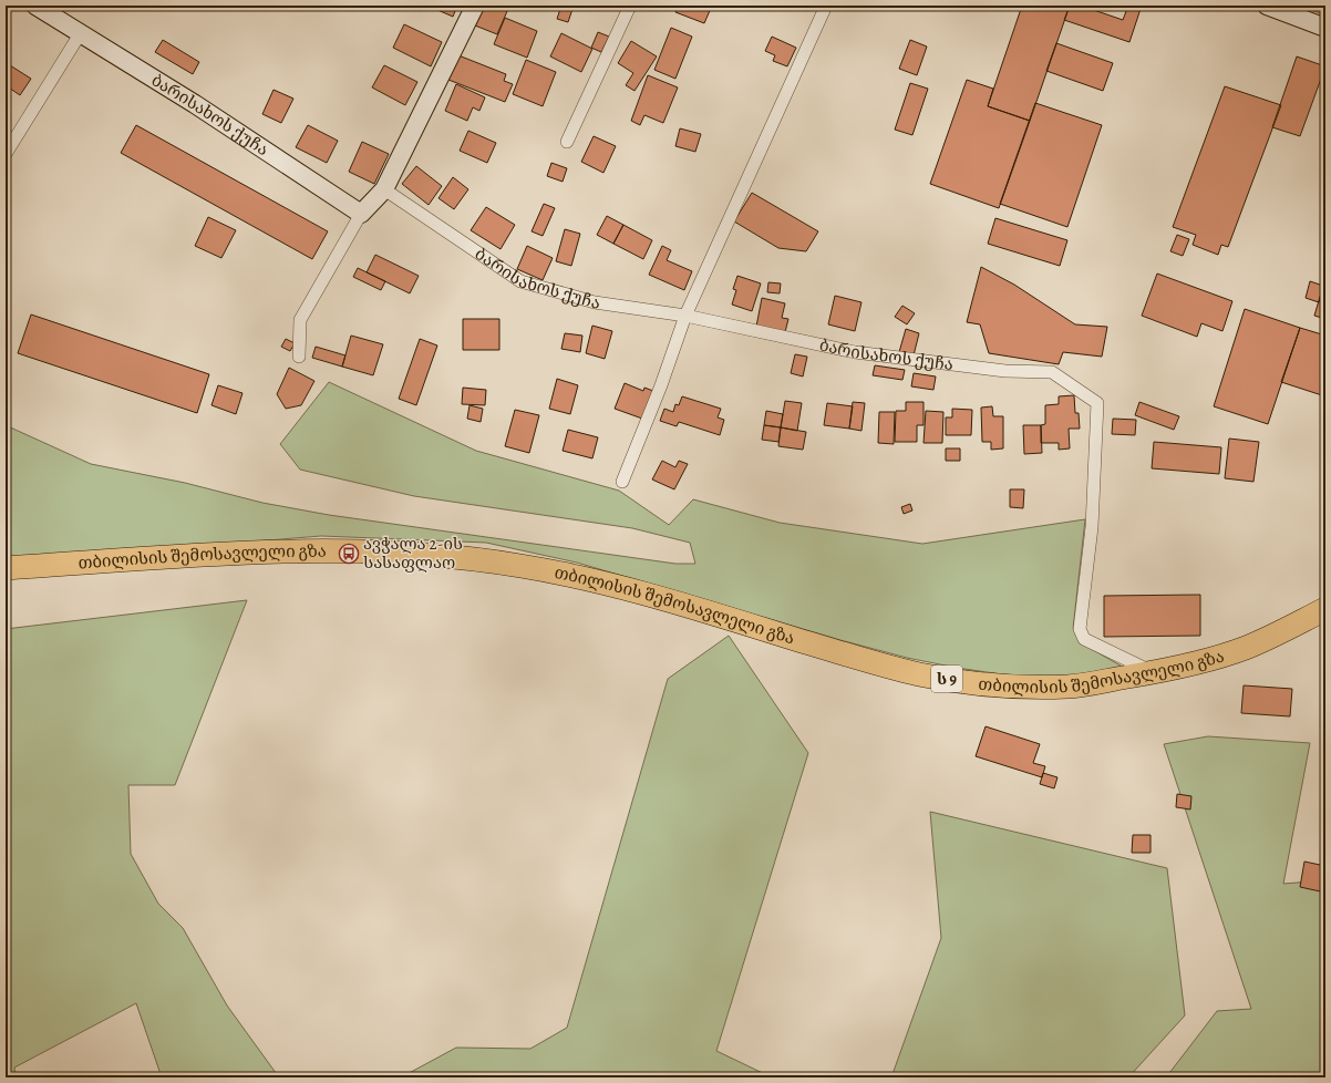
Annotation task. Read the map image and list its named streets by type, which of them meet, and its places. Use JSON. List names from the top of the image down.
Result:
{
  "streets": {
    "highway": ["თბილისის შემოსავლელი გზა", "ს 9"],
    "street": ["ბარისახოს ქუჩა"]
  },
  "crossings": [
    ["ბარისახოს ქუჩა", "თბილისის შემოსავლელი გზა"]
  ],
  "places": {
    "bus stop": ["ავჭალა 2-ის სასაფლაო"]
  }
}
